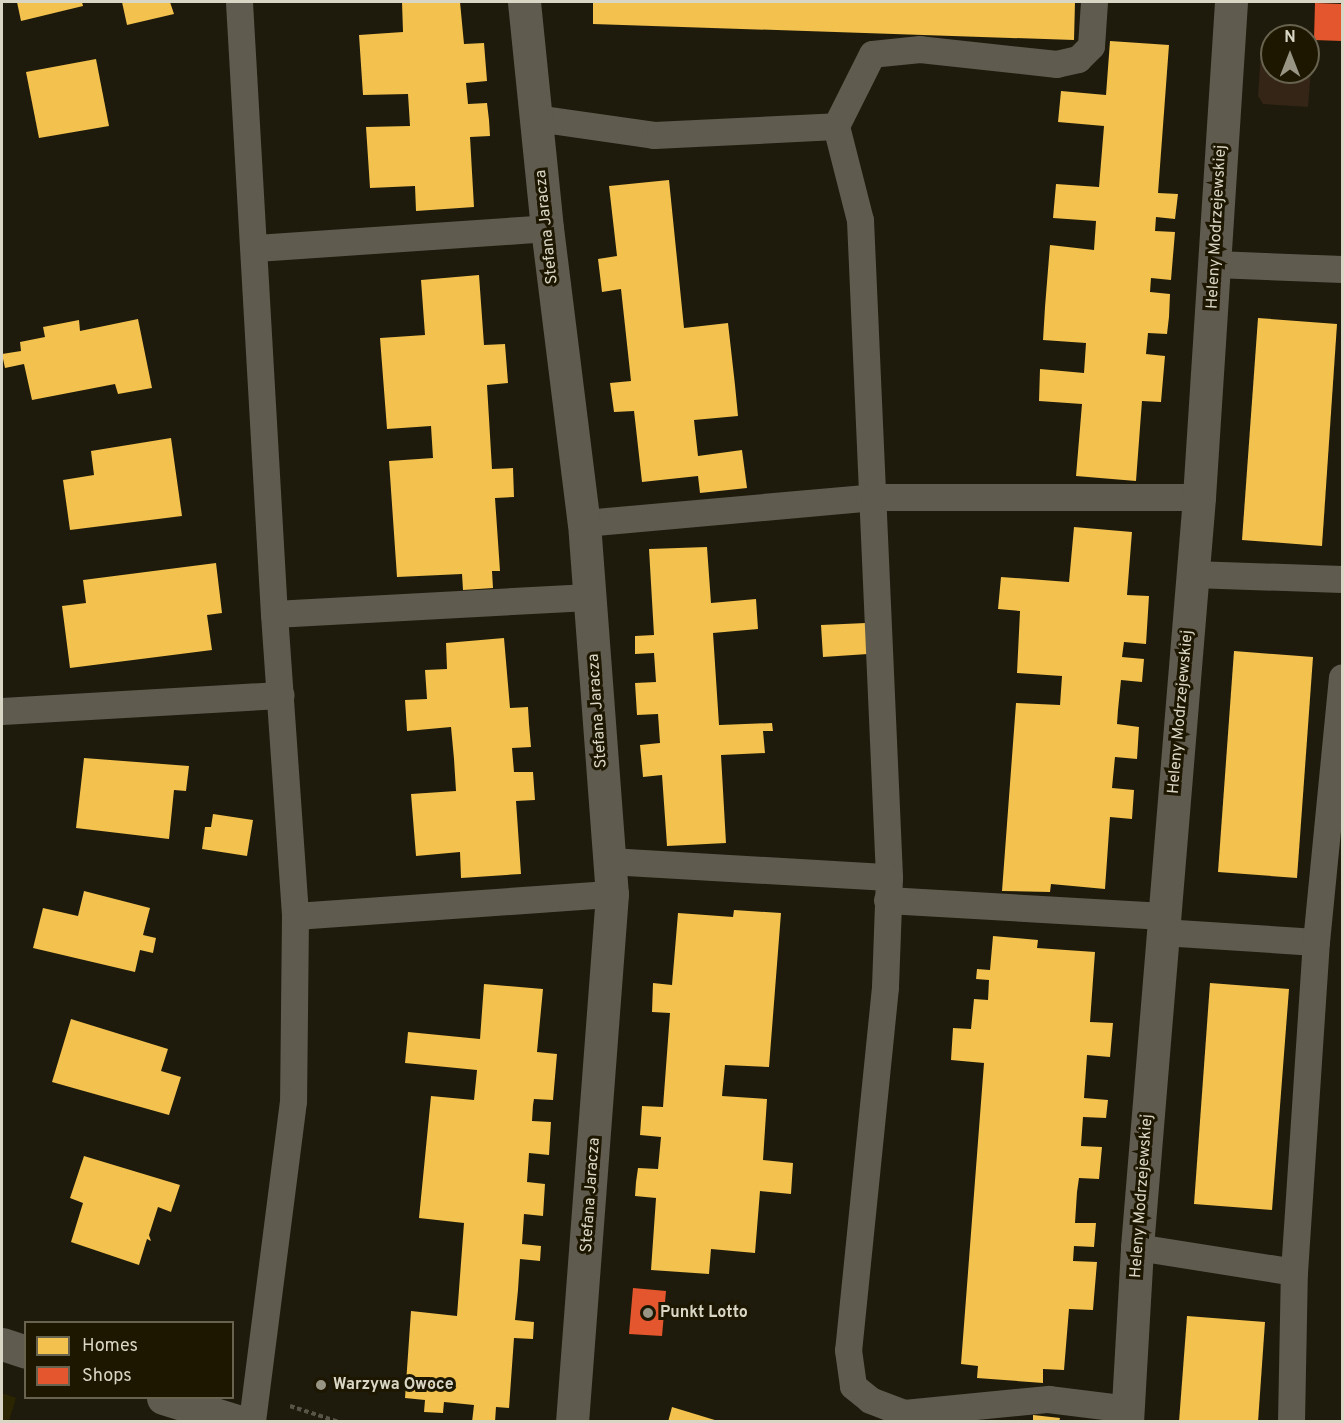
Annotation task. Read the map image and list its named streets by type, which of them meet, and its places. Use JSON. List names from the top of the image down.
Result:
{
  "streets": {
    "street": ["Stefana Jaracza", "Heleny Modrzejewskiej"]
  },
  "places": ["Punkt Lotto", "Warzywa Owoce"],
  "legend": ["Homes", "Shops"],
  "north": "top"
}
